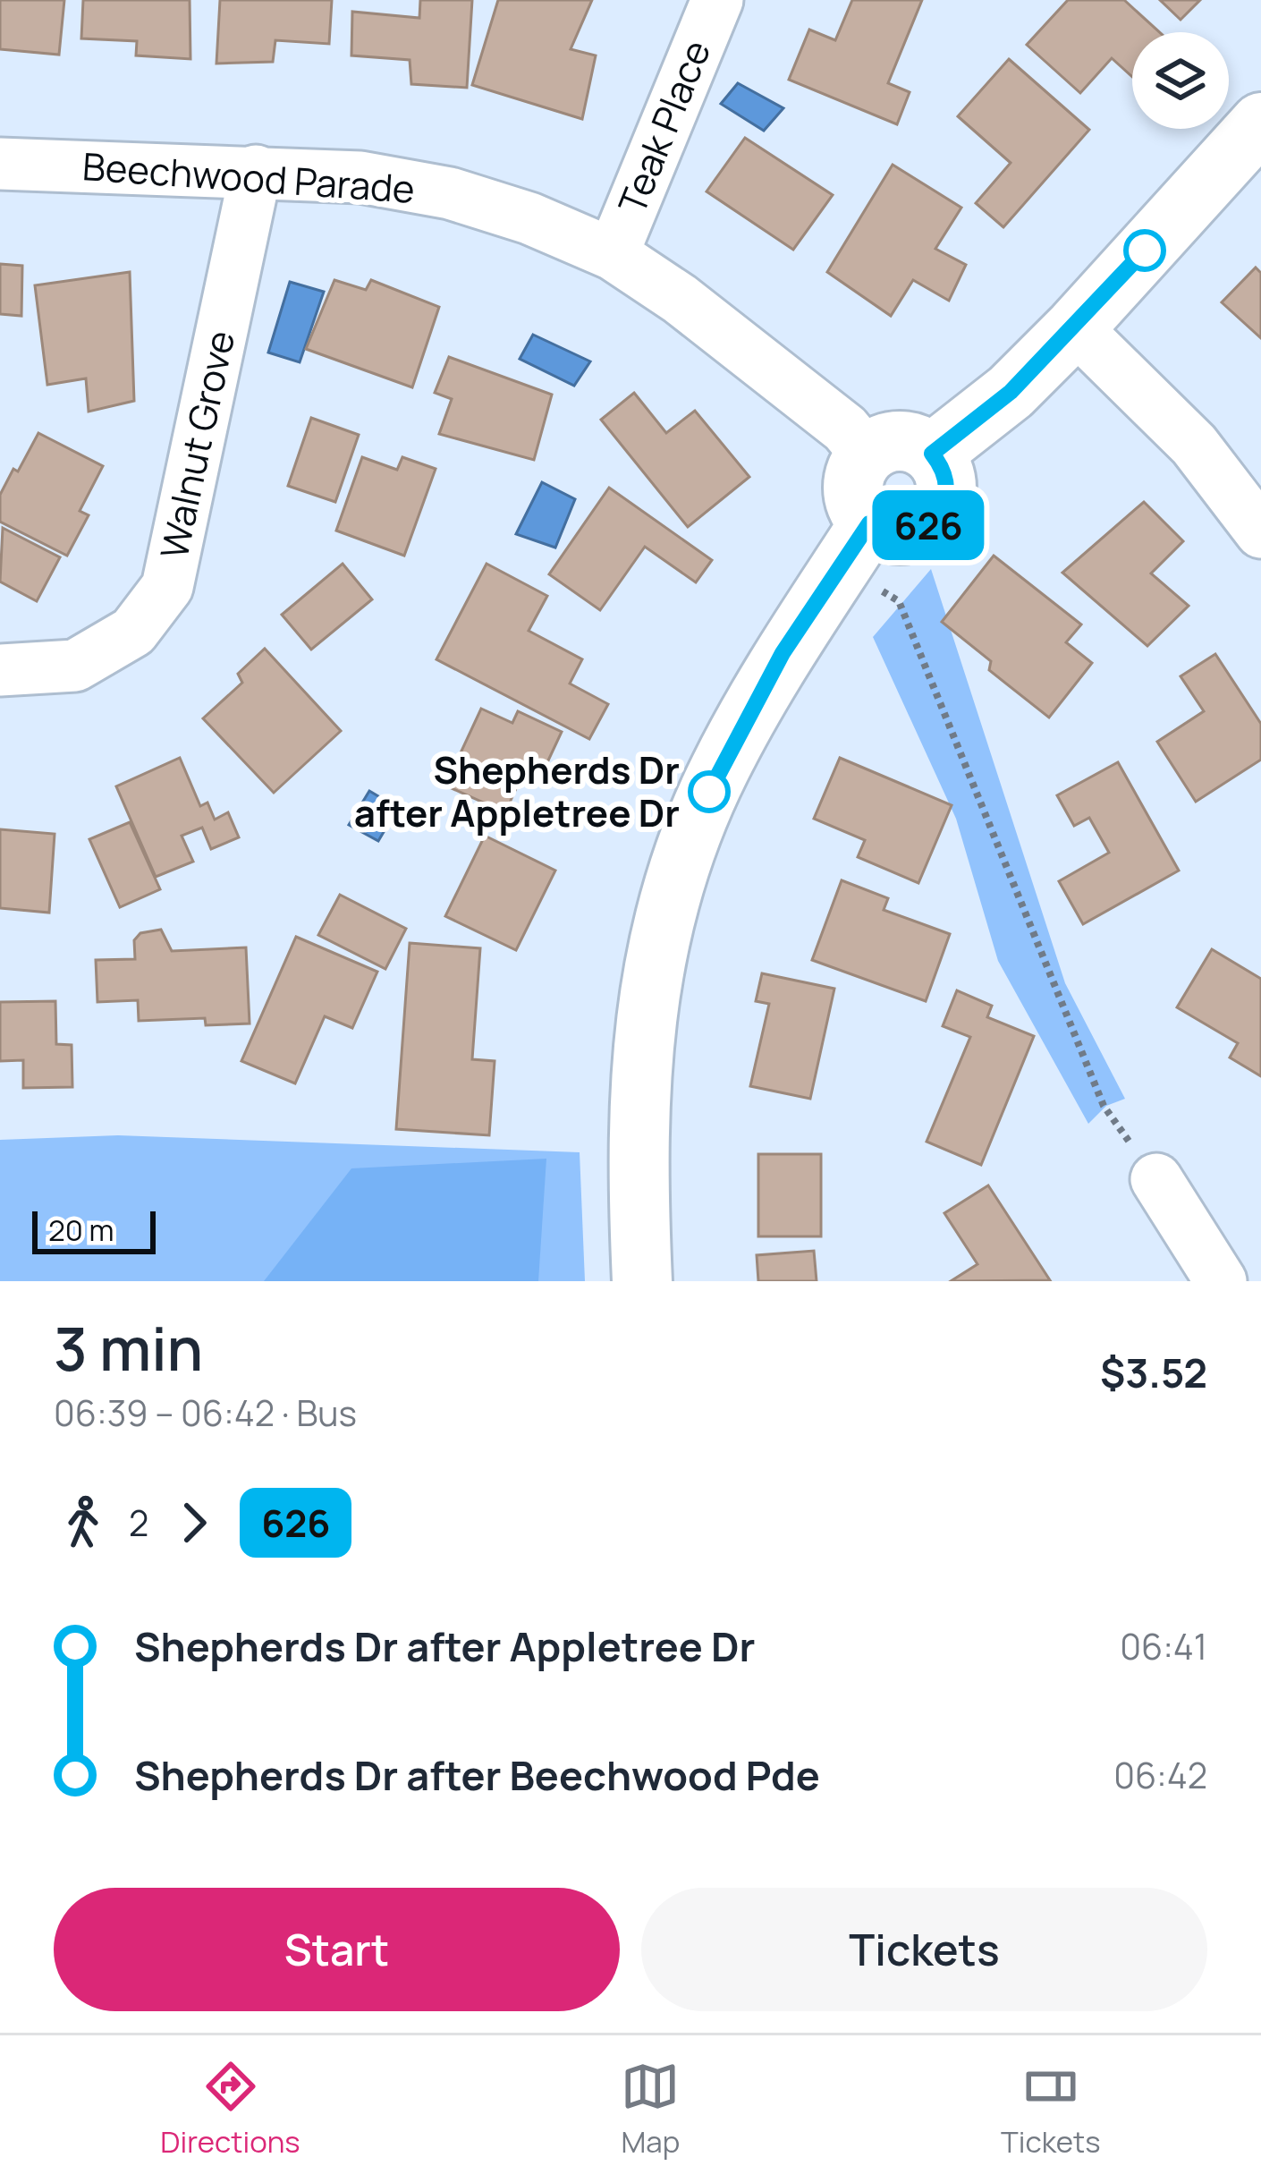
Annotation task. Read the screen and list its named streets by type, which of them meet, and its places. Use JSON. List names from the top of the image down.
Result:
{
  "streets": {
    "street": ["Teak Place", "Beechwood Parade", "Walnut Grove"]
  },
  "crossings": [
    ["Teak Place", "Beechwood Parade"],
    ["Beechwood Parade", "Walnut Grove"]
  ],
  "places": ["Shepherds Dr after Appletree Dr"],
  "lines": ["bus line 626"],
  "scale_bar": "20 m",
  "page": {
    "on_map": "626",
    "scale": "20 m",
    "heading": ["3 min", "06:39 – 06:42 · Bus", "$3.52"],
    "legs": ["2", "626"],
    "list": [
      {
        "name": "Shepherds Dr after Appletree Dr",
        "value": "06:41"
      },
      {
        "name": "Shepherds Dr after Beechwood Pde",
        "value": "06:42"
      }
    ],
    "buttons": ["Start", "Tickets"],
    "tabs": ["Directions", "Map", "Tickets"]
  }
}
